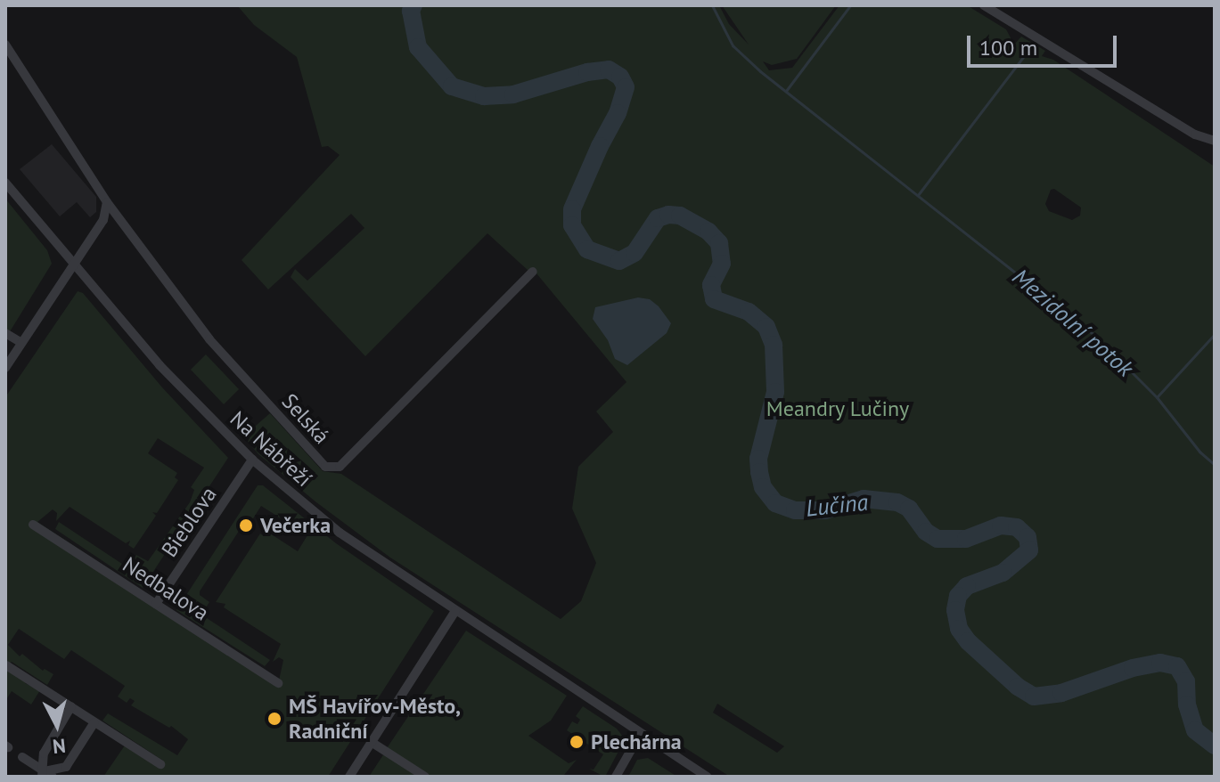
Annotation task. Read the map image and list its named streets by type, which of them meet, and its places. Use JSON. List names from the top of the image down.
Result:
{
  "streets": {
    "street": [
      "Selská",
      "Na Nábřeží",
      "Bieblova",
      "Nedbalova"
    ]
  },
  "crossings": [
    ["Na Nábřeží", "Bieblova"],
    ["Bieblova", "Nedbalova"]
  ],
  "water": ["Mezidolní potok", "Lučina"],
  "parks": ["Meandry Lučiny"],
  "places": ["Večerka", "MŠ Havířov-Město, Radniční", "Plechárna"],
  "scale_bar": "100 m",
  "north": "bottom"
}
